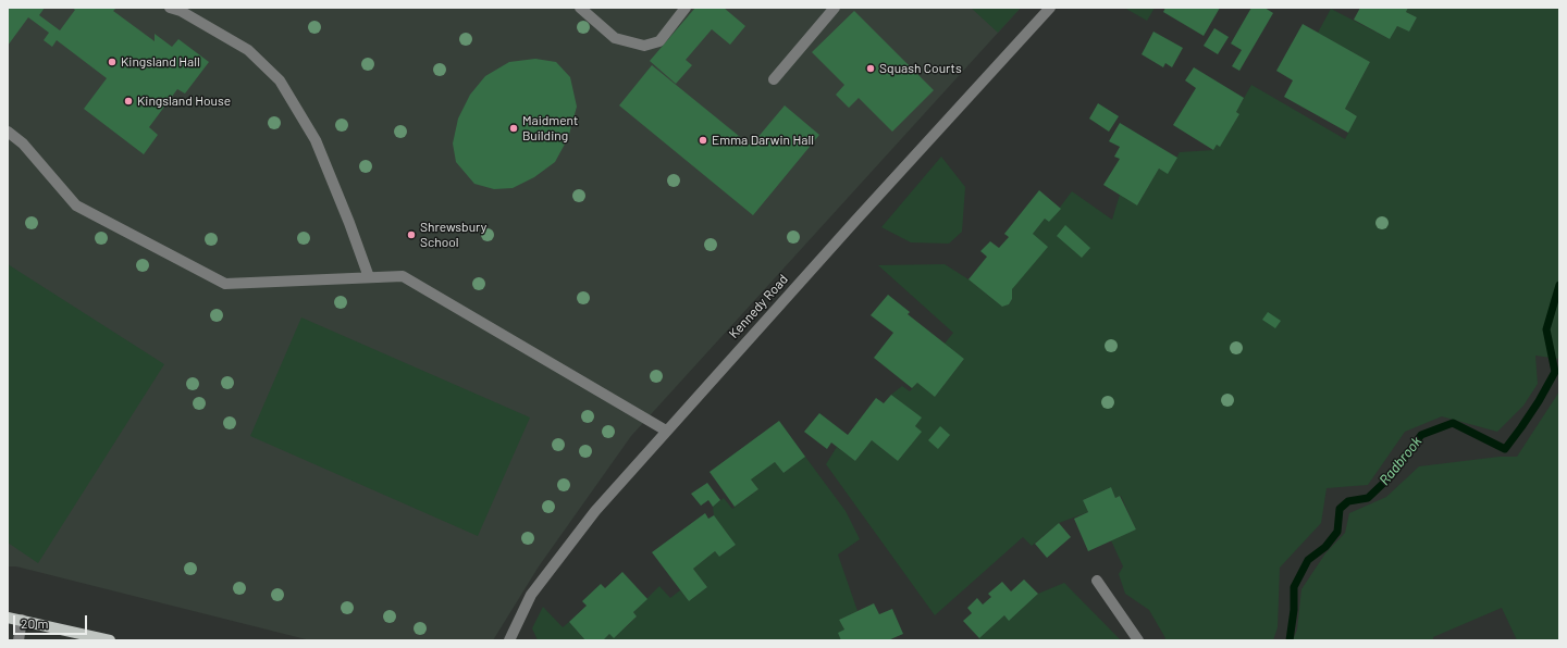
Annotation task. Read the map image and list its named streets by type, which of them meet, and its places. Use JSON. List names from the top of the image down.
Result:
{
  "streets": {
    "street": ["Kennedy Road"]
  },
  "water": ["Radbrook"],
  "places": [
    "Kingsland Hall",
    "Squash Courts",
    "Kingsland House",
    "Maidment Building",
    "Emma Darwin Hall",
    "Shrewsbury School"
  ],
  "scale_bar": "20 m"
}
